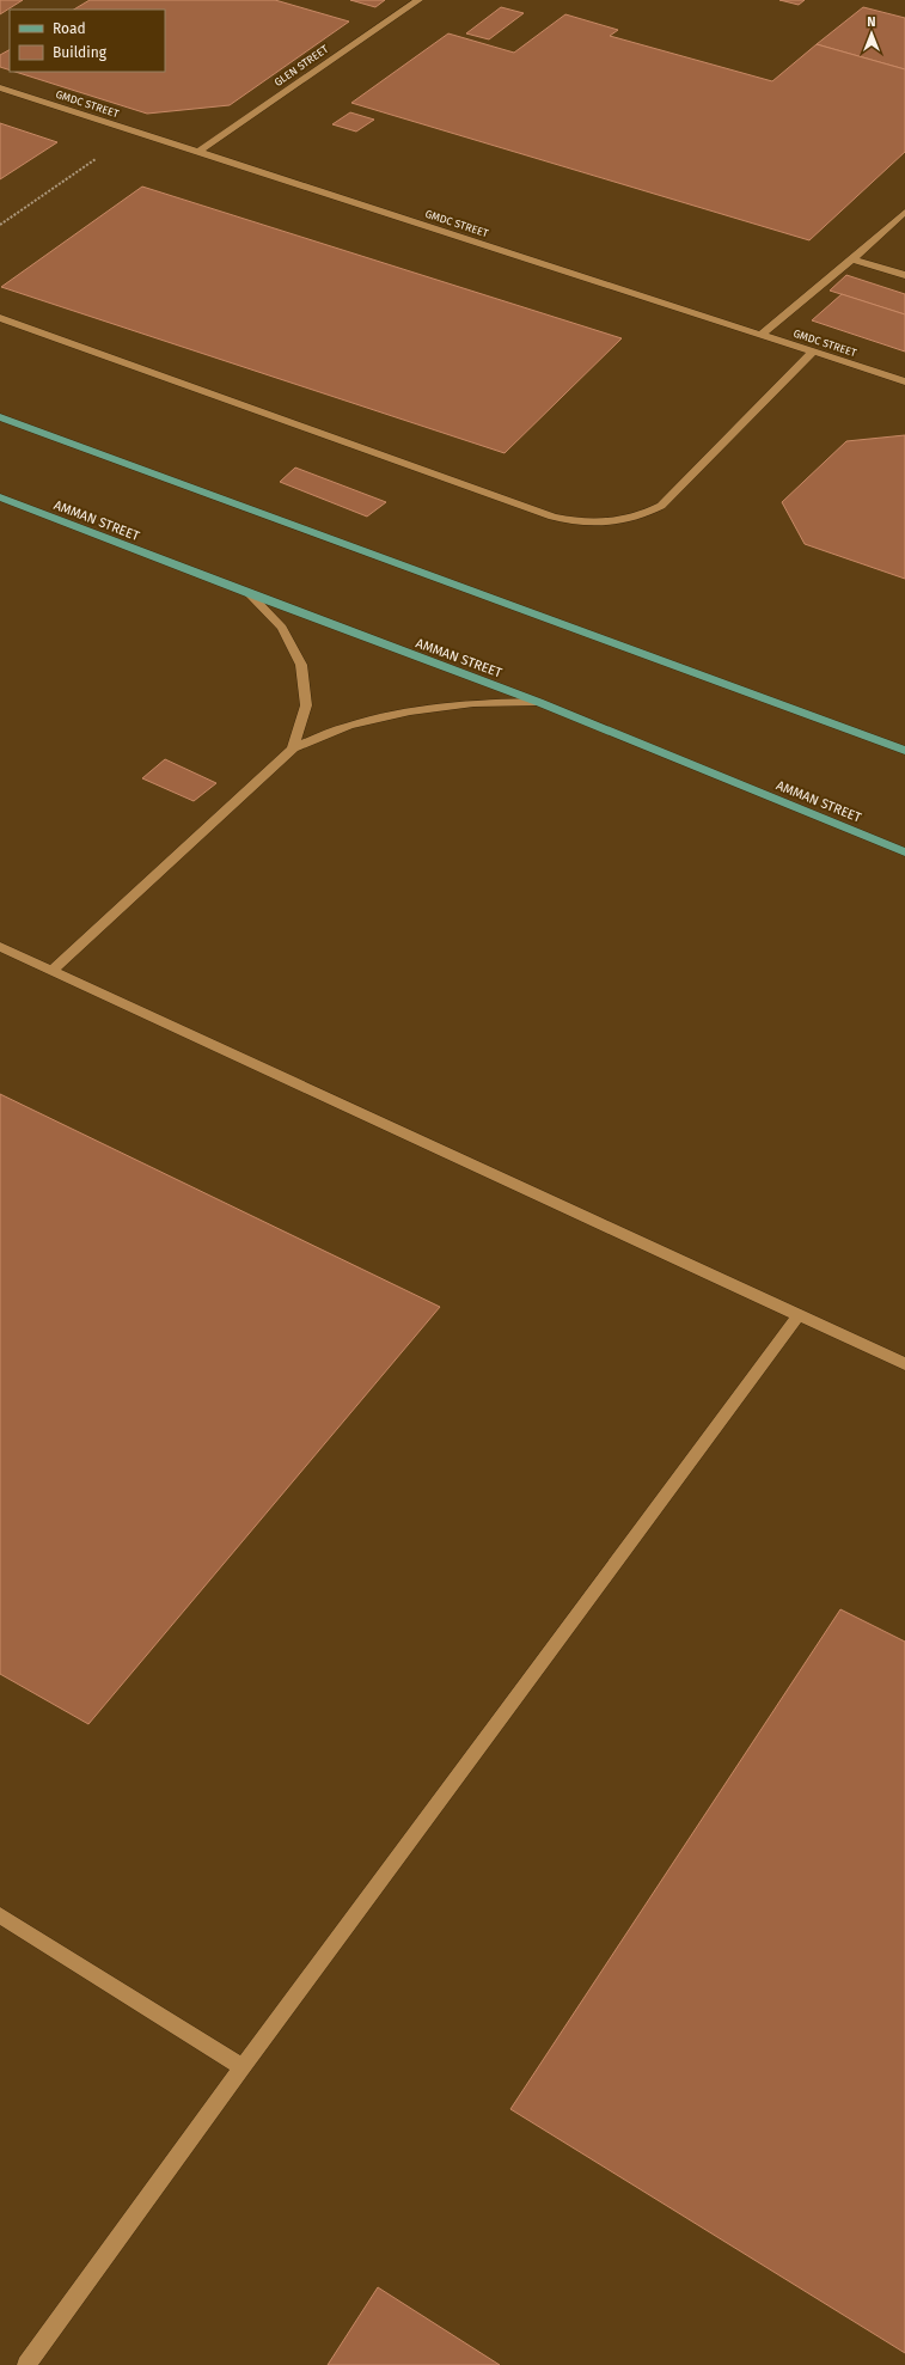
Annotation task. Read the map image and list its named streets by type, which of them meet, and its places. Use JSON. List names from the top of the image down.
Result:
{
  "streets": {
    "main road": ["AMMAN STREET"],
    "street": ["GLEN STREET", "GMDC STREET"]
  },
  "crossings": [
    ["GLEN STREET", "GMDC STREET"]
  ],
  "legend": ["Road", "Building"],
  "north": "top"
}
